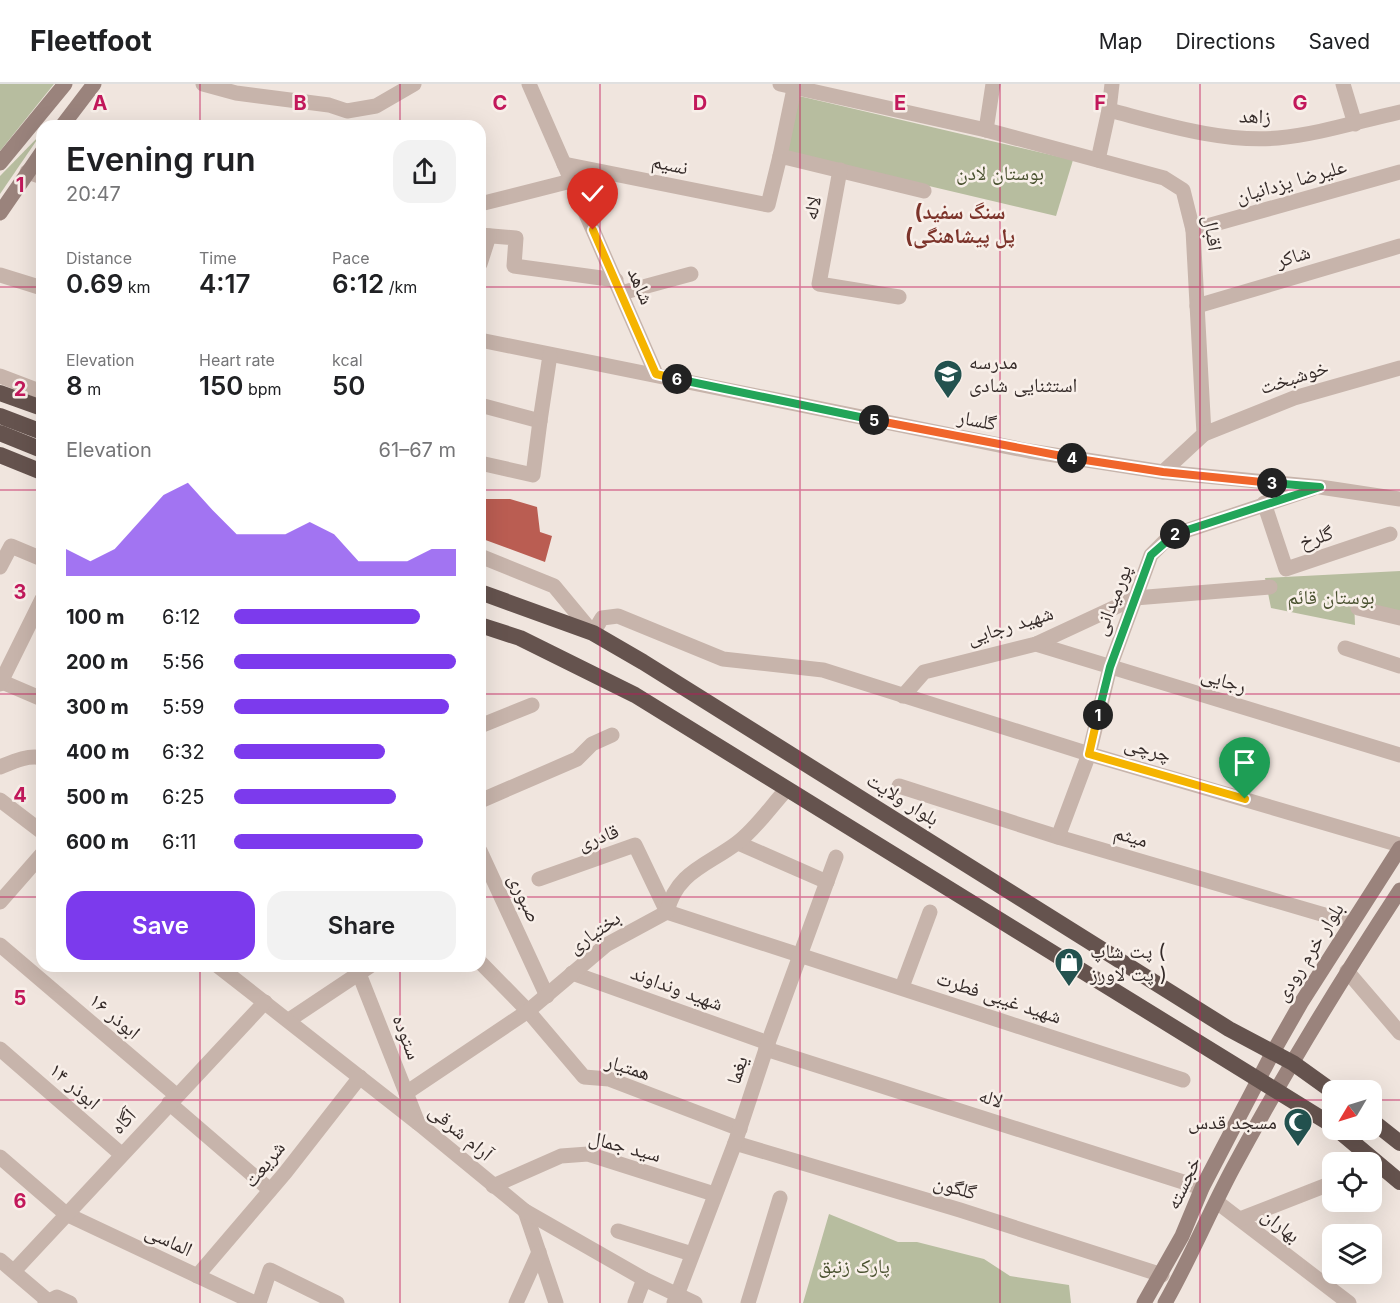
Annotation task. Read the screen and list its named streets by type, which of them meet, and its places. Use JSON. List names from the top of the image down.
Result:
{
  "streets": {
    "highway": ["بلوار ولایت"],
    "main road": ["بلوار خرم رودی", "خجسته"],
    "street": [
      "زاهد",
      "نسیم",
      "علیرضا یزدانیان",
      "لاله",
      "اقبال",
      "شاکر",
      "شاهد",
      "خوشبخت",
      "گلسار",
      "گلرخ",
      "پورمیدانی",
      "شهید رجایی",
      "رجایی",
      "چرچی",
      "میثم",
      "قادری",
      "صبوری",
      "بختیاری",
      "شهید ونداوند",
      "شهید غیبی فطرت",
      "ابوذر ۱۶",
      "ستوده",
      "همتیار",
      "یغما",
      "ابوذر ۱۴",
      "آگاه",
      "آرام شرقی",
      "سید جمال",
      "شریعت",
      "گلگون",
      "بهاران",
      "الماسی"
    ]
  },
  "crossings": [
    ["نسیم", "شاهد"],
    ["علیرضا یزدانیان", "اقبال"],
    ["لاله", "شهید ونداوند"],
    ["لاله", "یغما"],
    ["لاله", "خجسته"],
    ["اقبال", "شاکر"],
    ["اقبال", "خوشبخت"],
    ["شاهد", "گلسار"],
    ["گلسار", "پورمیدانی"],
    ["گلرخ", "پورمیدانی"],
    ["پورمیدانی", "شهید رجایی"],
    ["پورمیدانی", "رجایی"],
    ["پورمیدانی", "چرچی"],
    ["پورمیدانی", "میثم"],
    ["شهید رجایی", "رجایی"],
    ["شهید رجایی", "چرچی"],
    ["چرچی", "بلوار ولایت"],
    ["چرچی", "بلوار خرم رودی"],
    ["بلوار ولایت", "بلوار خرم رودی"],
    ["میثم", "بلوار خرم رودی"],
    ["قادری", "بختیاری"],
    ["قادری", "شهید غیبی فطرت"],
    ["صبوری", "بختیاری"],
    ["بختیاری", "شهید ونداوند"],
    ["بختیاری", "شهید غیبی فطرت"],
    ["بختیاری", "ستوده"],
    ["بختیاری", "همتیار"],
    ["بلوار خرم رودی", "خجسته"],
    ["شهید ونداوند", "یغما"],
    ["شهید غیبی فطرت", "یغما"],
    ["ابوذر ۱۶", "آگاه"],
    ["ابوذر ۱۶", "شریعت"],
    ["ستوده", "آرام شرقی"],
    ["همتیار", "یغما"],
    ["همتیار", "گلگون"],
    ["یغما", "آرام شرقی"],
    ["یغما", "سید جمال"],
    ["یغما", "گلگون"],
    ["ابوذر ۱۴", "آگاه"],
    ["آگاه", "آرام شرقی"],
    ["آگاه", "الماسی"],
    ["آرام شرقی", "سید جمال"],
    ["آرام شرقی", "شریعت"],
    ["شریعت", "الماسی"],
    ["خجسته", "گلگون"],
    ["خجسته", "بهاران"]
  ],
  "districts": ["(سنگ سفید (پل پیشاهنگی"],
  "parks": ["بوستان لادن", "بوستان قائم", "پارک زنبق"],
  "places": {
    "school or university": ["مدرسه استثنایی شادی"],
    "shop": ["پت شاپ ( پت لاورز )"],
    "mosque": ["مسجد قدس"]
  },
  "north": "bottom left",
  "page": {
    "header": "Fleetfoot",
    "nav": ["Map", "Directions", "Saved"],
    "heading": ["Evening run", "20:47"],
    "stats": [
      ["Distance", "0.69 km"],
      ["Time", "4:17"],
      ["Pace", "6:12 /km"],
      ["Elevation", "8 m"],
      ["Heart rate", "150 bpm"],
      ["kcal", "50"]
    ],
    "pins": [
      "6",
      "5",
      "4",
      "3",
      "2",
      "1"
    ],
    "chart": ["Elevation", "61–67 m"],
    "list": [
      {
        "name": "100 m",
        "note": "6:12"
      },
      {
        "name": "200 m",
        "note": "5:56"
      },
      {
        "name": "300 m",
        "note": "5:59"
      },
      {
        "name": "400 m",
        "note": "6:32"
      },
      {
        "name": "500 m",
        "note": "6:25"
      },
      {
        "name": "600 m",
        "note": "6:11"
      }
    ],
    "buttons": ["Save", "Share"]
  },
  "grid": {
    "columns": [
      "A",
      "B",
      "C",
      "D",
      "E",
      "F",
      "G"
    ],
    "rows": [
      "1",
      "2",
      "3",
      "4",
      "5",
      "6"
    ]
  }
}
